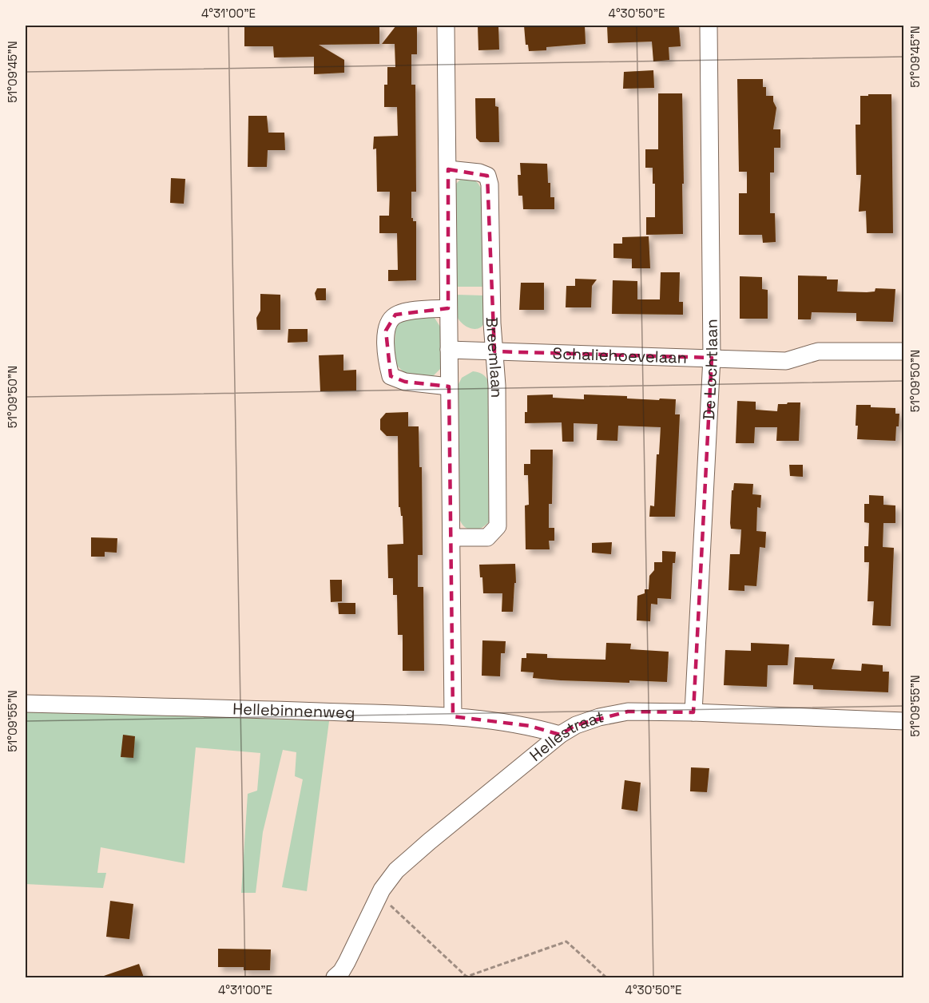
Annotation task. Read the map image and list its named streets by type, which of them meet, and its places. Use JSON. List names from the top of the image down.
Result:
{
  "streets": {
    "street": [
      "Schaliehoevelaan",
      "Breemlaan",
      "De Lochtlaan",
      "Hellebinnenweg",
      "Hellestraat"
    ]
  },
  "crossings": [
    ["Schaliehoevelaan", "Breemlaan"],
    ["Schaliehoevelaan", "De Lochtlaan"],
    ["De Lochtlaan", "Hellestraat"],
    ["Hellebinnenweg", "Hellestraat"]
  ],
  "coordinates": [
    "4°31'00\"E",
    "4°30'50\"E",
    "51°09'45\"N",
    "51°09'50\"N",
    "51°09'55\"N"
  ]
}
